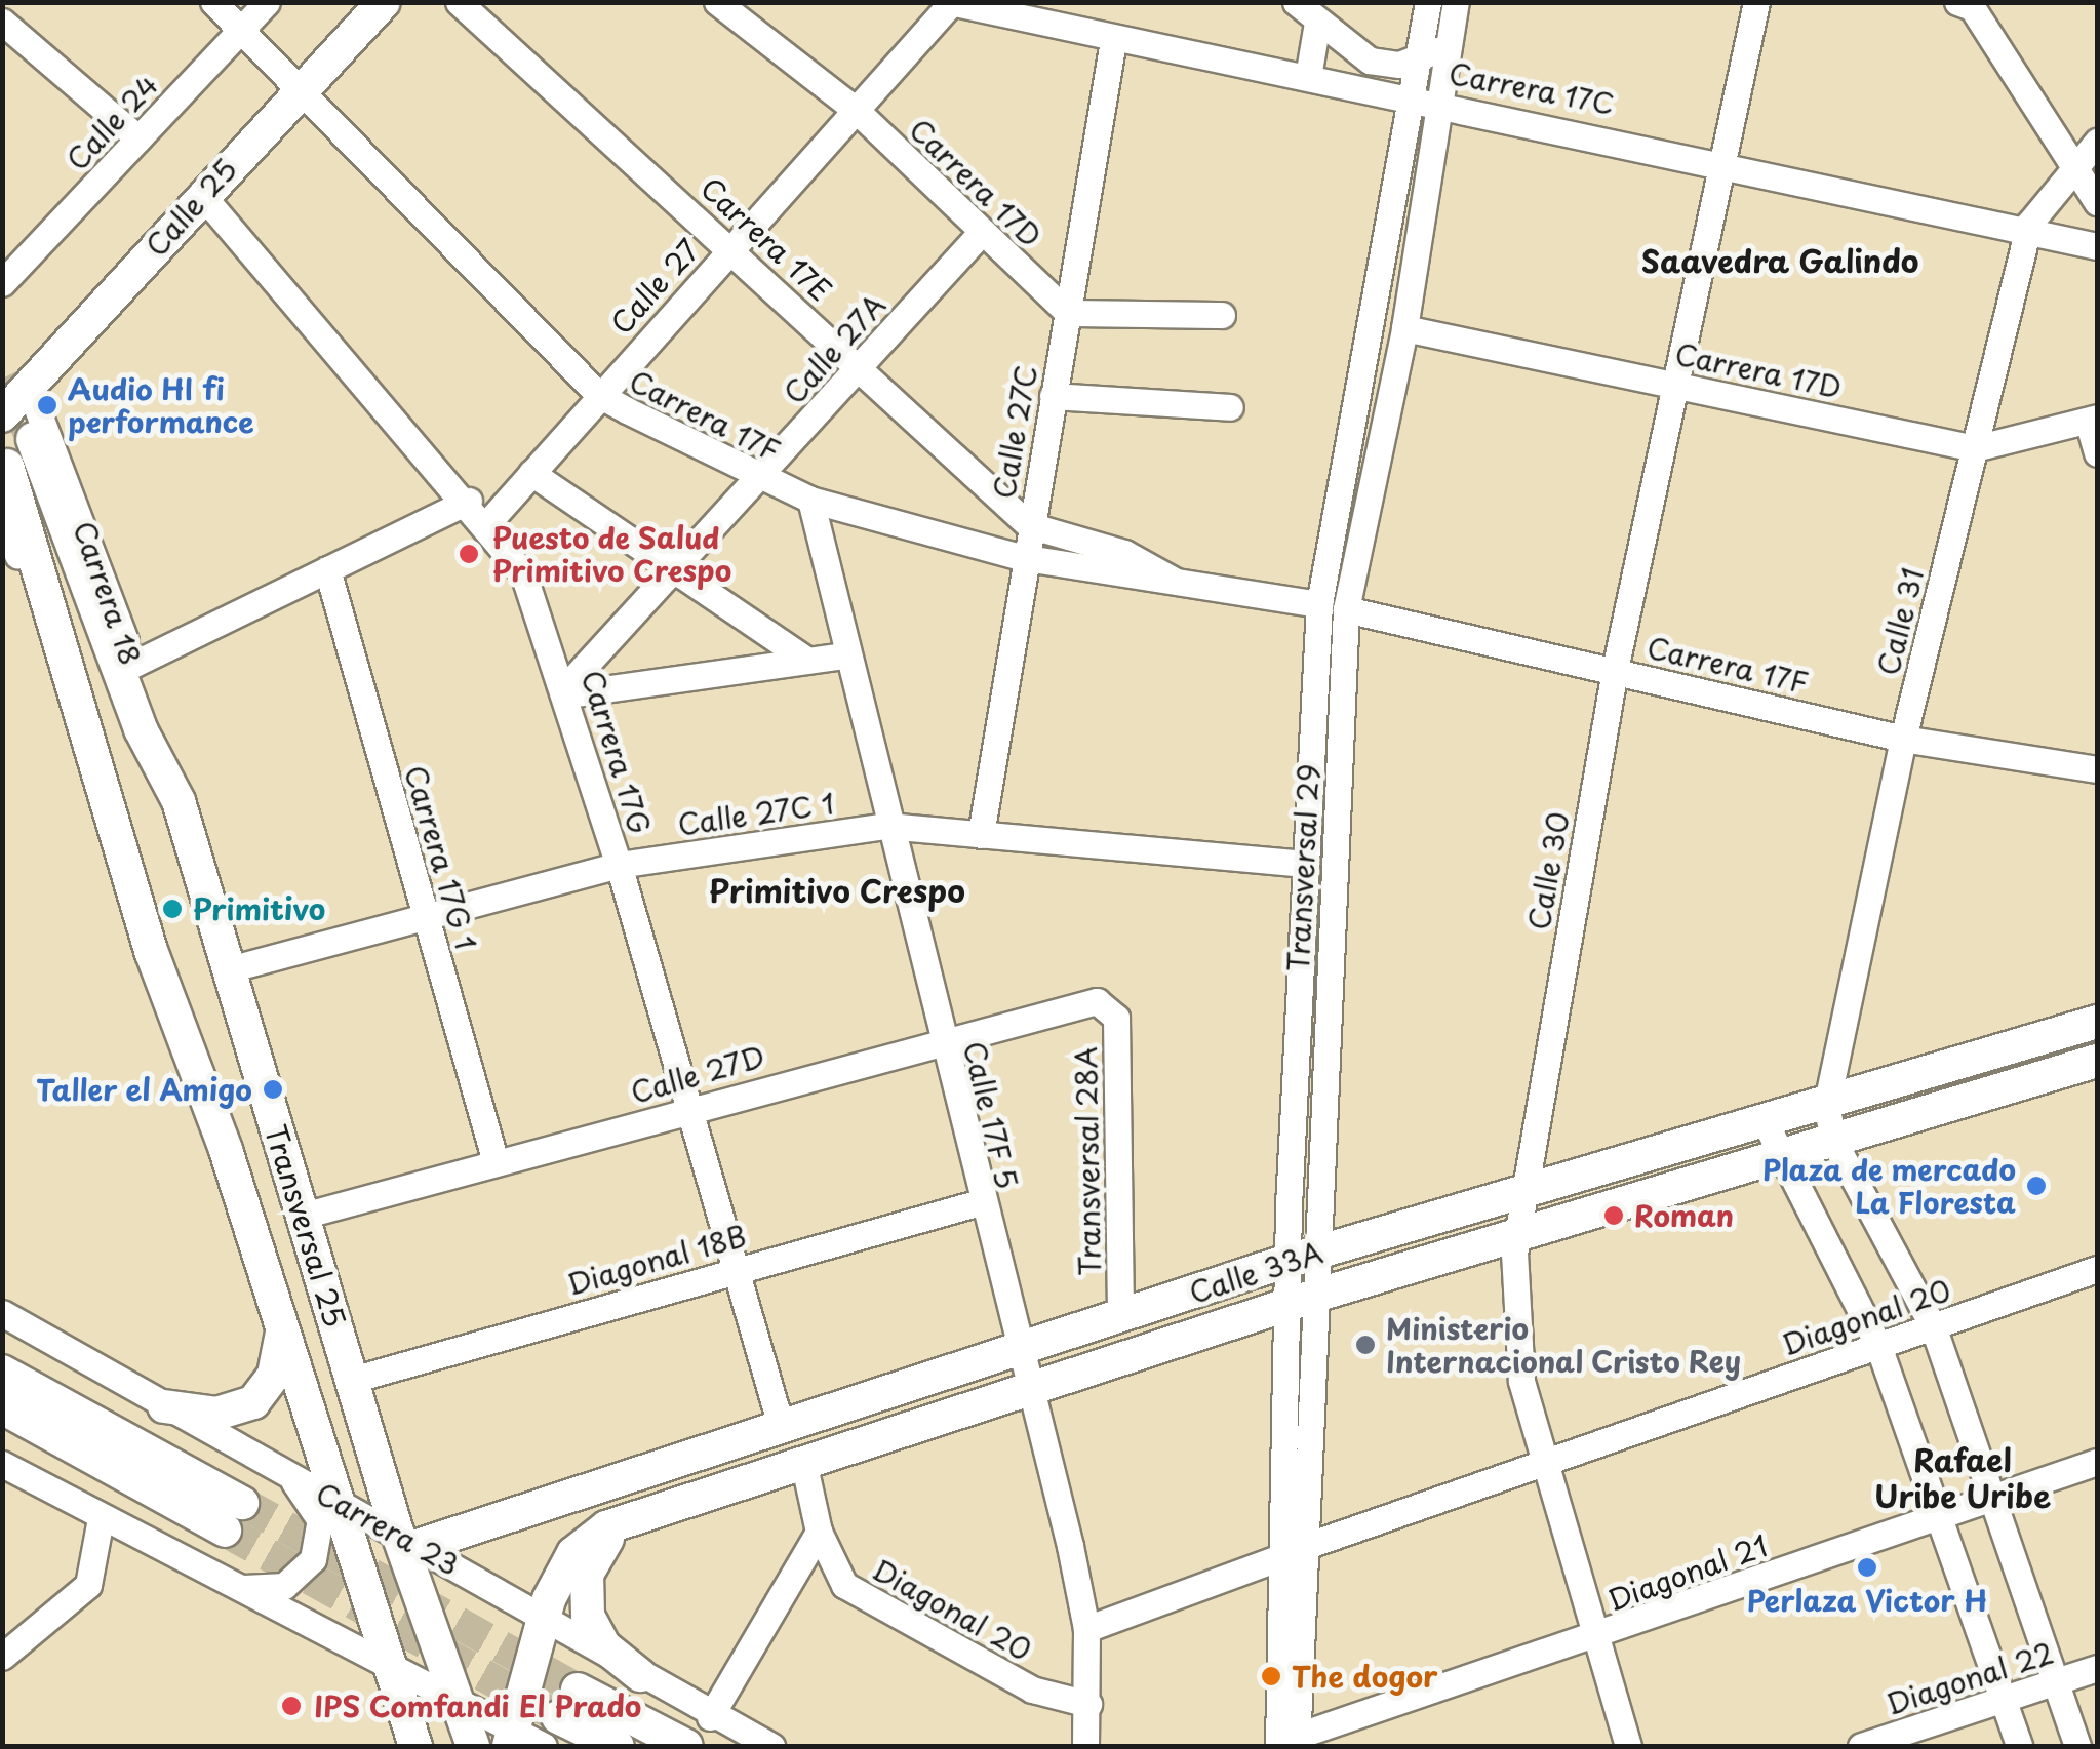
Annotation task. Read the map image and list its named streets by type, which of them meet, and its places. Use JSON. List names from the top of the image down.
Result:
{
  "streets": {
    "main road": [
      "Calle 25",
      "Carrera 18",
      "Transversal 25",
      "Calle 33A"
    ],
    "street": [
      "Carrera 17C",
      "Calle 24",
      "Carrera 17D",
      "Carrera 17E",
      "Calle 27",
      "Calle 27A",
      "Carrera 17F",
      "Calle 27C",
      "Calle 31",
      "Carrera 17G",
      "Calle 27C 1",
      "Carrera 17G 1",
      "Transversal 29",
      "Calle 30",
      "Calle 27D",
      "Calle 17F 5",
      "Transversal 28A",
      "Diagonal 18B",
      "Diagonal 20",
      "Carrera 23",
      "Diagonal 21",
      "Diagonal 22"
    ]
  },
  "crossings": [
    ["Carrera 17C", "Calle 27"],
    ["Carrera 17C", "Calle 27C"],
    ["Carrera 17C", "Calle 31"],
    ["Carrera 17C", "Transversal 29"],
    ["Carrera 17C", "Calle 30"],
    ["Calle 24", "Carrera 17F"],
    ["Carrera 17D", "Calle 27"],
    ["Carrera 17D", "Calle 27A"],
    ["Carrera 17D", "Calle 27C"],
    ["Carrera 17D", "Calle 31"],
    ["Carrera 17D", "Transversal 29"],
    ["Carrera 17D", "Calle 30"],
    ["Calle 25", "Carrera 17F"],
    ["Calle 25", "Carrera 18"],
    ["Calle 25", "Carrera 17G"],
    ["Carrera 17E", "Calle 27"],
    ["Carrera 17E", "Calle 27A"],
    ["Carrera 17E", "Calle 27C"],
    ["Calle 27", "Carrera 17F"],
    ["Calle 27", "Carrera 17G"],
    ["Calle 27A", "Carrera 17F"],
    ["Calle 27A", "Carrera 17G"],
    ["Carrera 17F", "Calle 27C"],
    ["Carrera 17F", "Calle 31"],
    ["Carrera 17F", "Transversal 29"],
    ["Carrera 17F", "Calle 30"],
    ["Carrera 17F", "Calle 17F 5"],
    ["Calle 27C", "Calle 27C 1"],
    ["Carrera 18", "Transversal 25"],
    ["Calle 31", "Calle 33A"],
    ["Calle 31", "Diagonal 20"],
    ["Calle 31", "Diagonal 21"],
    ["Calle 31", "Diagonal 22"],
    ["Carrera 17G", "Calle 27C 1"],
    ["Carrera 17G", "Calle 27D"],
    ["Carrera 17G", "Diagonal 18B"],
    ["Carrera 17G", "Calle 33A"],
    ["Calle 27C 1", "Carrera 17G 1"],
    ["Calle 27C 1", "Transversal 29"],
    ["Calle 27C 1", "Calle 17F 5"],
    ["Calle 27C 1", "Transversal 25"],
    ["Carrera 17G 1", "Calle 27D"],
    ["Transversal 29", "Calle 33A"],
    ["Transversal 29", "Diagonal 20"],
    ["Transversal 29", "Diagonal 21"],
    ["Calle 30", "Calle 33A"],
    ["Calle 30", "Diagonal 20"],
    ["Calle 30", "Diagonal 21"],
    ["Calle 27D", "Calle 17F 5"],
    ["Calle 27D", "Transversal 28A"],
    ["Calle 27D", "Transversal 25"],
    ["Calle 17F 5", "Diagonal 18B"],
    ["Calle 17F 5", "Calle 33A"],
    ["Calle 17F 5", "Diagonal 20"],
    ["Transversal 28A", "Calle 33A"],
    ["Transversal 25", "Diagonal 18B"],
    ["Transversal 25", "Calle 33A"],
    ["Transversal 25", "Carrera 23"],
    ["Calle 33A", "Diagonal 20"],
    ["Calle 33A", "Carrera 23"]
  ],
  "districts": ["Saavedra Galindo", "Primitivo Crespo", "Rafael Uribe Uribe"],
  "places": [
    "Audio HI fi performance",
    "Puesto de Salud Primitivo Crespo",
    "Primitivo",
    "Taller el Amigo",
    "Plaza de mercado La Floresta",
    "Roman",
    "Ministerio Internacional Cristo Rey",
    "Perlaza Victor H",
    "The dogor",
    "IPS Comfandi El Prado"
  ]
}
